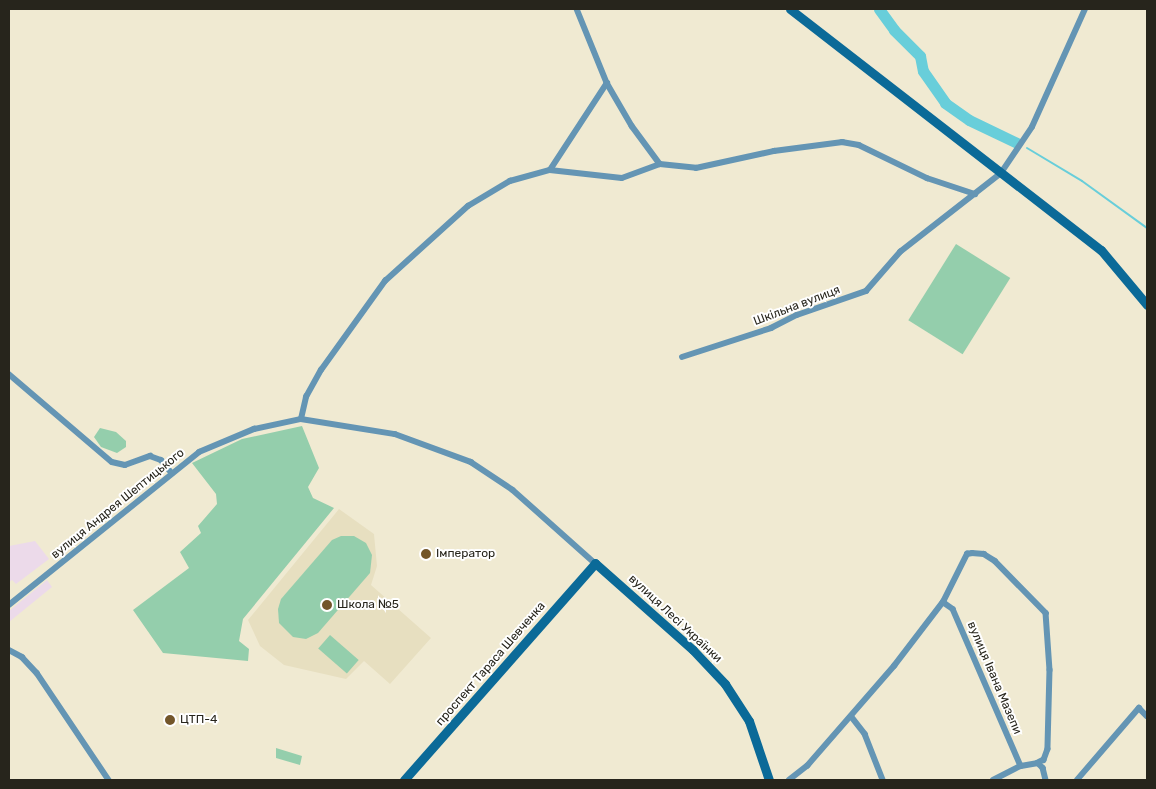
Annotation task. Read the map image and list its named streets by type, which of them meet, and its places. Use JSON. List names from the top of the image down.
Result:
{
  "streets": {
    "street": [
      "Шкільна вулиця",
      "вулиця Андрея Шептицького",
      "вулиця Лесі Українки",
      "проспект Тараса Шевченка",
      "вулиця Івана Мазепи"
    ]
  },
  "crossings": [
    ["вулиця Андрея Шептицького", "вулиця Лесі Українки"],
    ["вулиця Андрея Шептицького", "проспект Тараса Шевченка"],
    ["вулиця Лесі Українки", "проспект Тараса Шевченка"]
  ],
  "places": ["Імператор", "Школа №5", "ЦТП-4"]
}
